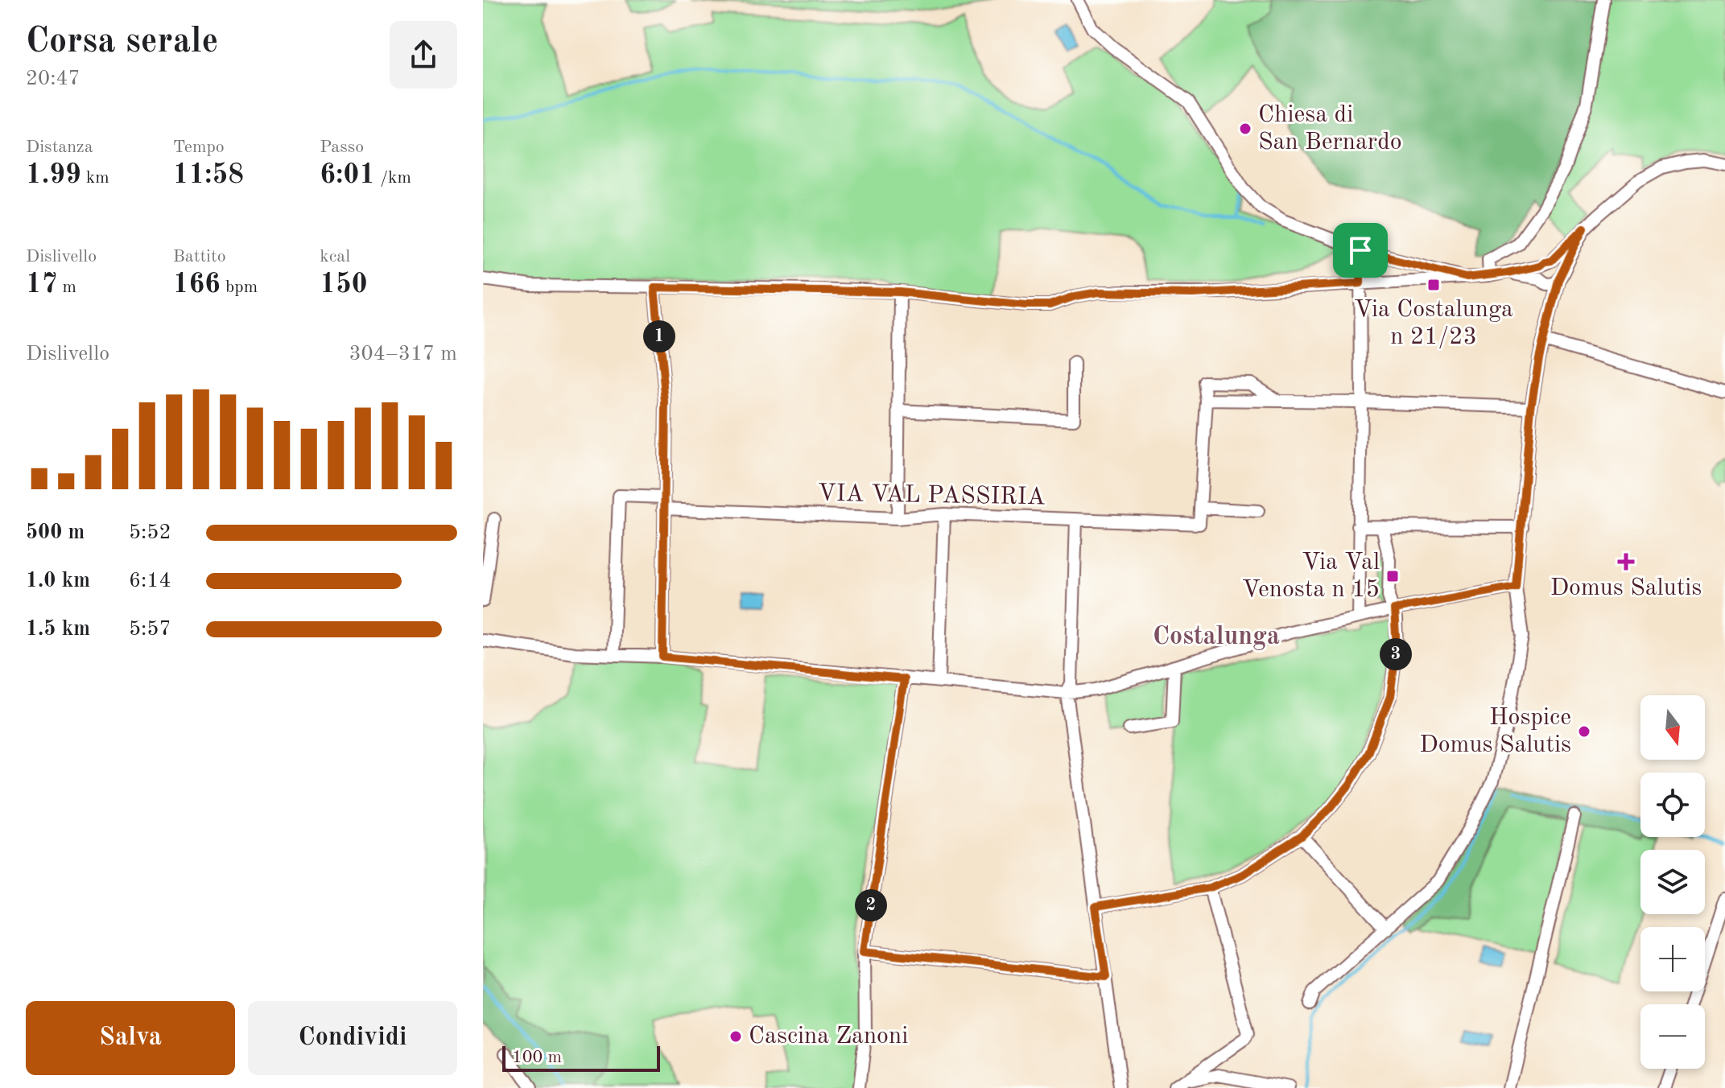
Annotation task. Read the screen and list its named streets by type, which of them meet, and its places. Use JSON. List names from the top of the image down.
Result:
{
  "streets": {
    "street": ["VIA VAL PASSIRIA"]
  },
  "districts": ["Costalunga"],
  "places": {
    "other": ["Chiesa di San Bernardo", "Hospice Domus Salutis", "Cascina Zanoni"],
    "transit": ["Via Costalunga n 21/23", "Via Val Venosta n 15"],
    "health": ["Domus Salutis"]
  },
  "scale_bar": "100 m",
  "north": "bottom",
  "page": {
    "heading": ["Corsa serale", "20:47"],
    "stats": [
      ["Distanza", "1.99 km"],
      ["Tempo", "11:58"],
      ["Passo", "6:01 /km"],
      ["Dislivello", "17 m"],
      ["Battito", "166 bpm"],
      ["kcal", "150"]
    ],
    "pins": ["1", "3", "2"],
    "chart": ["Dislivello", "304–317 m"],
    "list": [
      {
        "name": "500 m",
        "note": "5:52"
      },
      {
        "name": "1.0 km",
        "note": "6:14"
      },
      {
        "name": "1.5 km",
        "note": "5:57"
      }
    ],
    "map_buttons": ["+", "−"],
    "buttons": ["Salva", "Condividi"],
    "scale": "100 m"
  }
}
